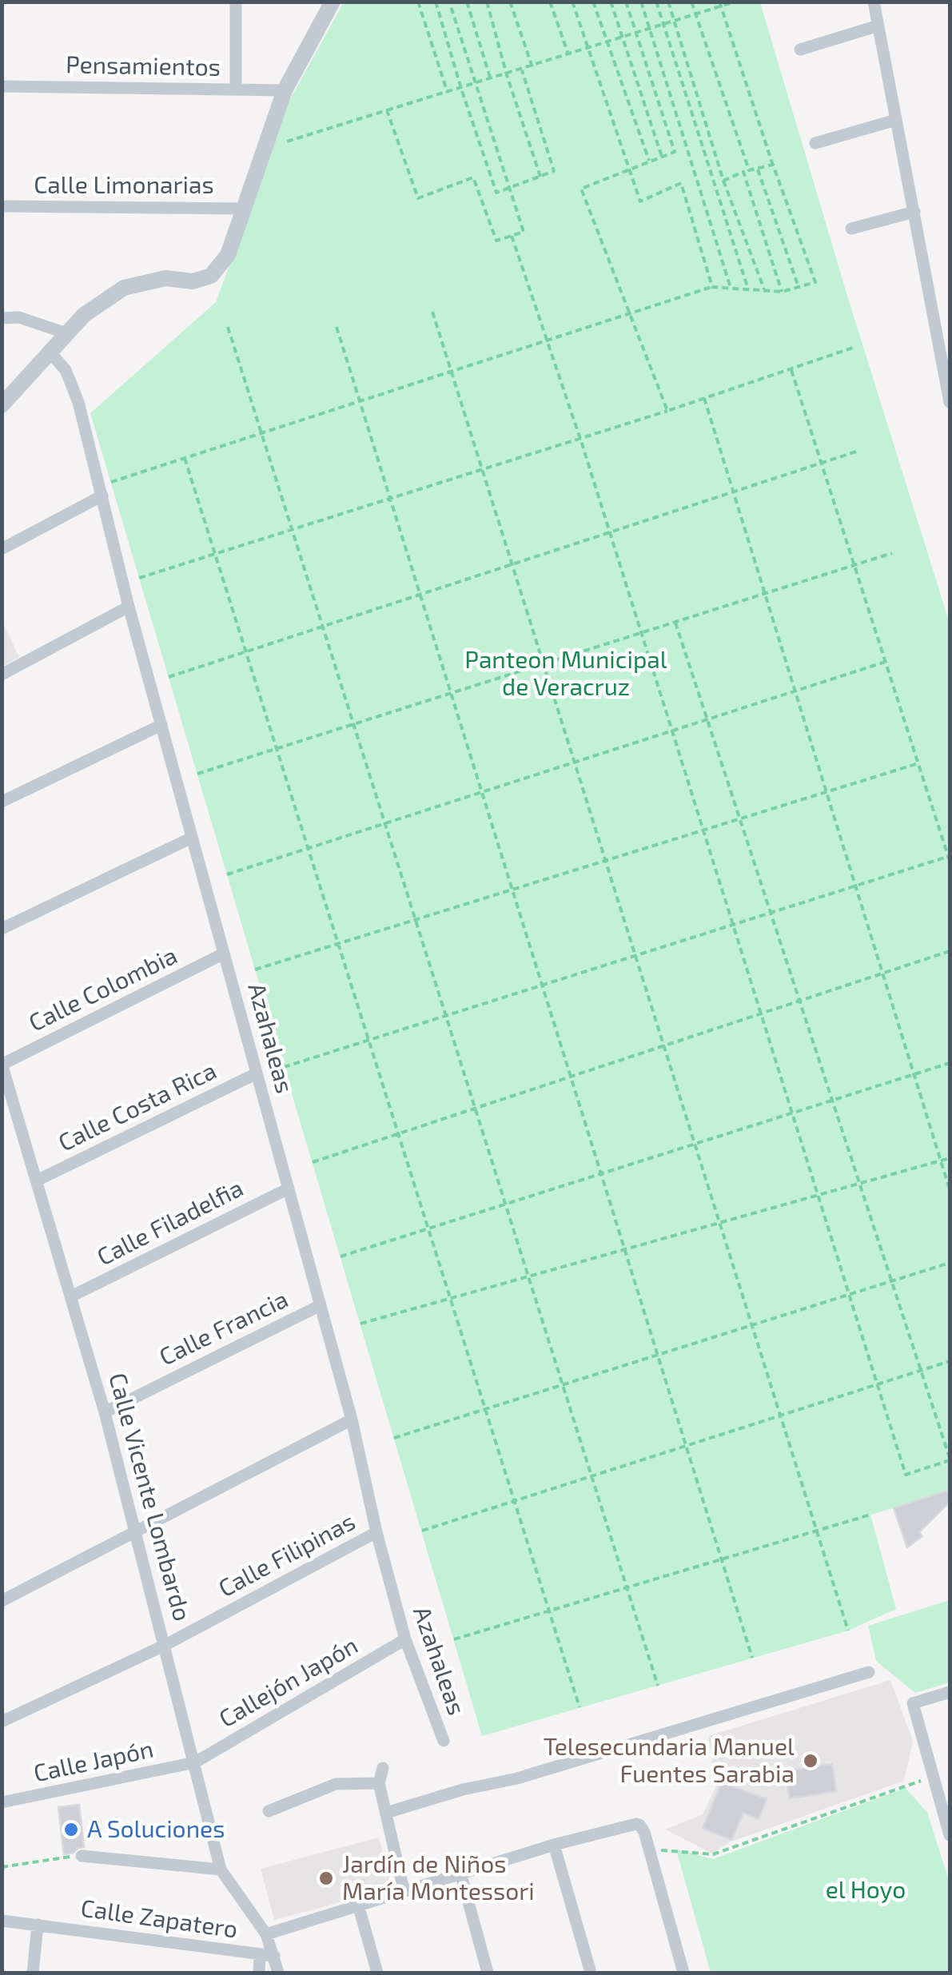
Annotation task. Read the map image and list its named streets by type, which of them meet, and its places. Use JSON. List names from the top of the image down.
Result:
{
  "streets": {
    "street": [
      "Pensamientos",
      "Calle Limonarias",
      "Calle Colombia",
      "Azahaleas",
      "Calle Costa Rica",
      "Calle Filadelfia",
      "Calle Francia",
      "Calle Vicente Lombardo",
      "Calle Filipinas",
      "Callejón Japón",
      "Calle Japón",
      "Calle Zapatero"
    ]
  },
  "crossings": [
    ["Calle Colombia", "Azahaleas"],
    ["Calle Colombia", "Calle Vicente Lombardo"],
    ["Azahaleas", "Calle Costa Rica"],
    ["Azahaleas", "Calle Filadelfia"],
    ["Azahaleas", "Calle Francia"],
    ["Azahaleas", "Calle Filipinas"],
    ["Azahaleas", "Callejón Japón"],
    ["Calle Costa Rica", "Calle Vicente Lombardo"],
    ["Calle Filadelfia", "Calle Vicente Lombardo"],
    ["Calle Francia", "Calle Vicente Lombardo"],
    ["Calle Vicente Lombardo", "Calle Filipinas"],
    ["Calle Vicente Lombardo", "Callejón Japón"],
    ["Calle Vicente Lombardo", "Calle Japón"],
    ["Calle Vicente Lombardo", "Calle Zapatero"],
    ["Callejón Japón", "Calle Japón"]
  ],
  "parks": ["Panteon Municipal de Veracruz", "el Hoyo"],
  "places": ["Telesecundaria Manuel Fuentes Sarabia", "A Soluciones", "Jardín de Niños María Montessori"]
}
